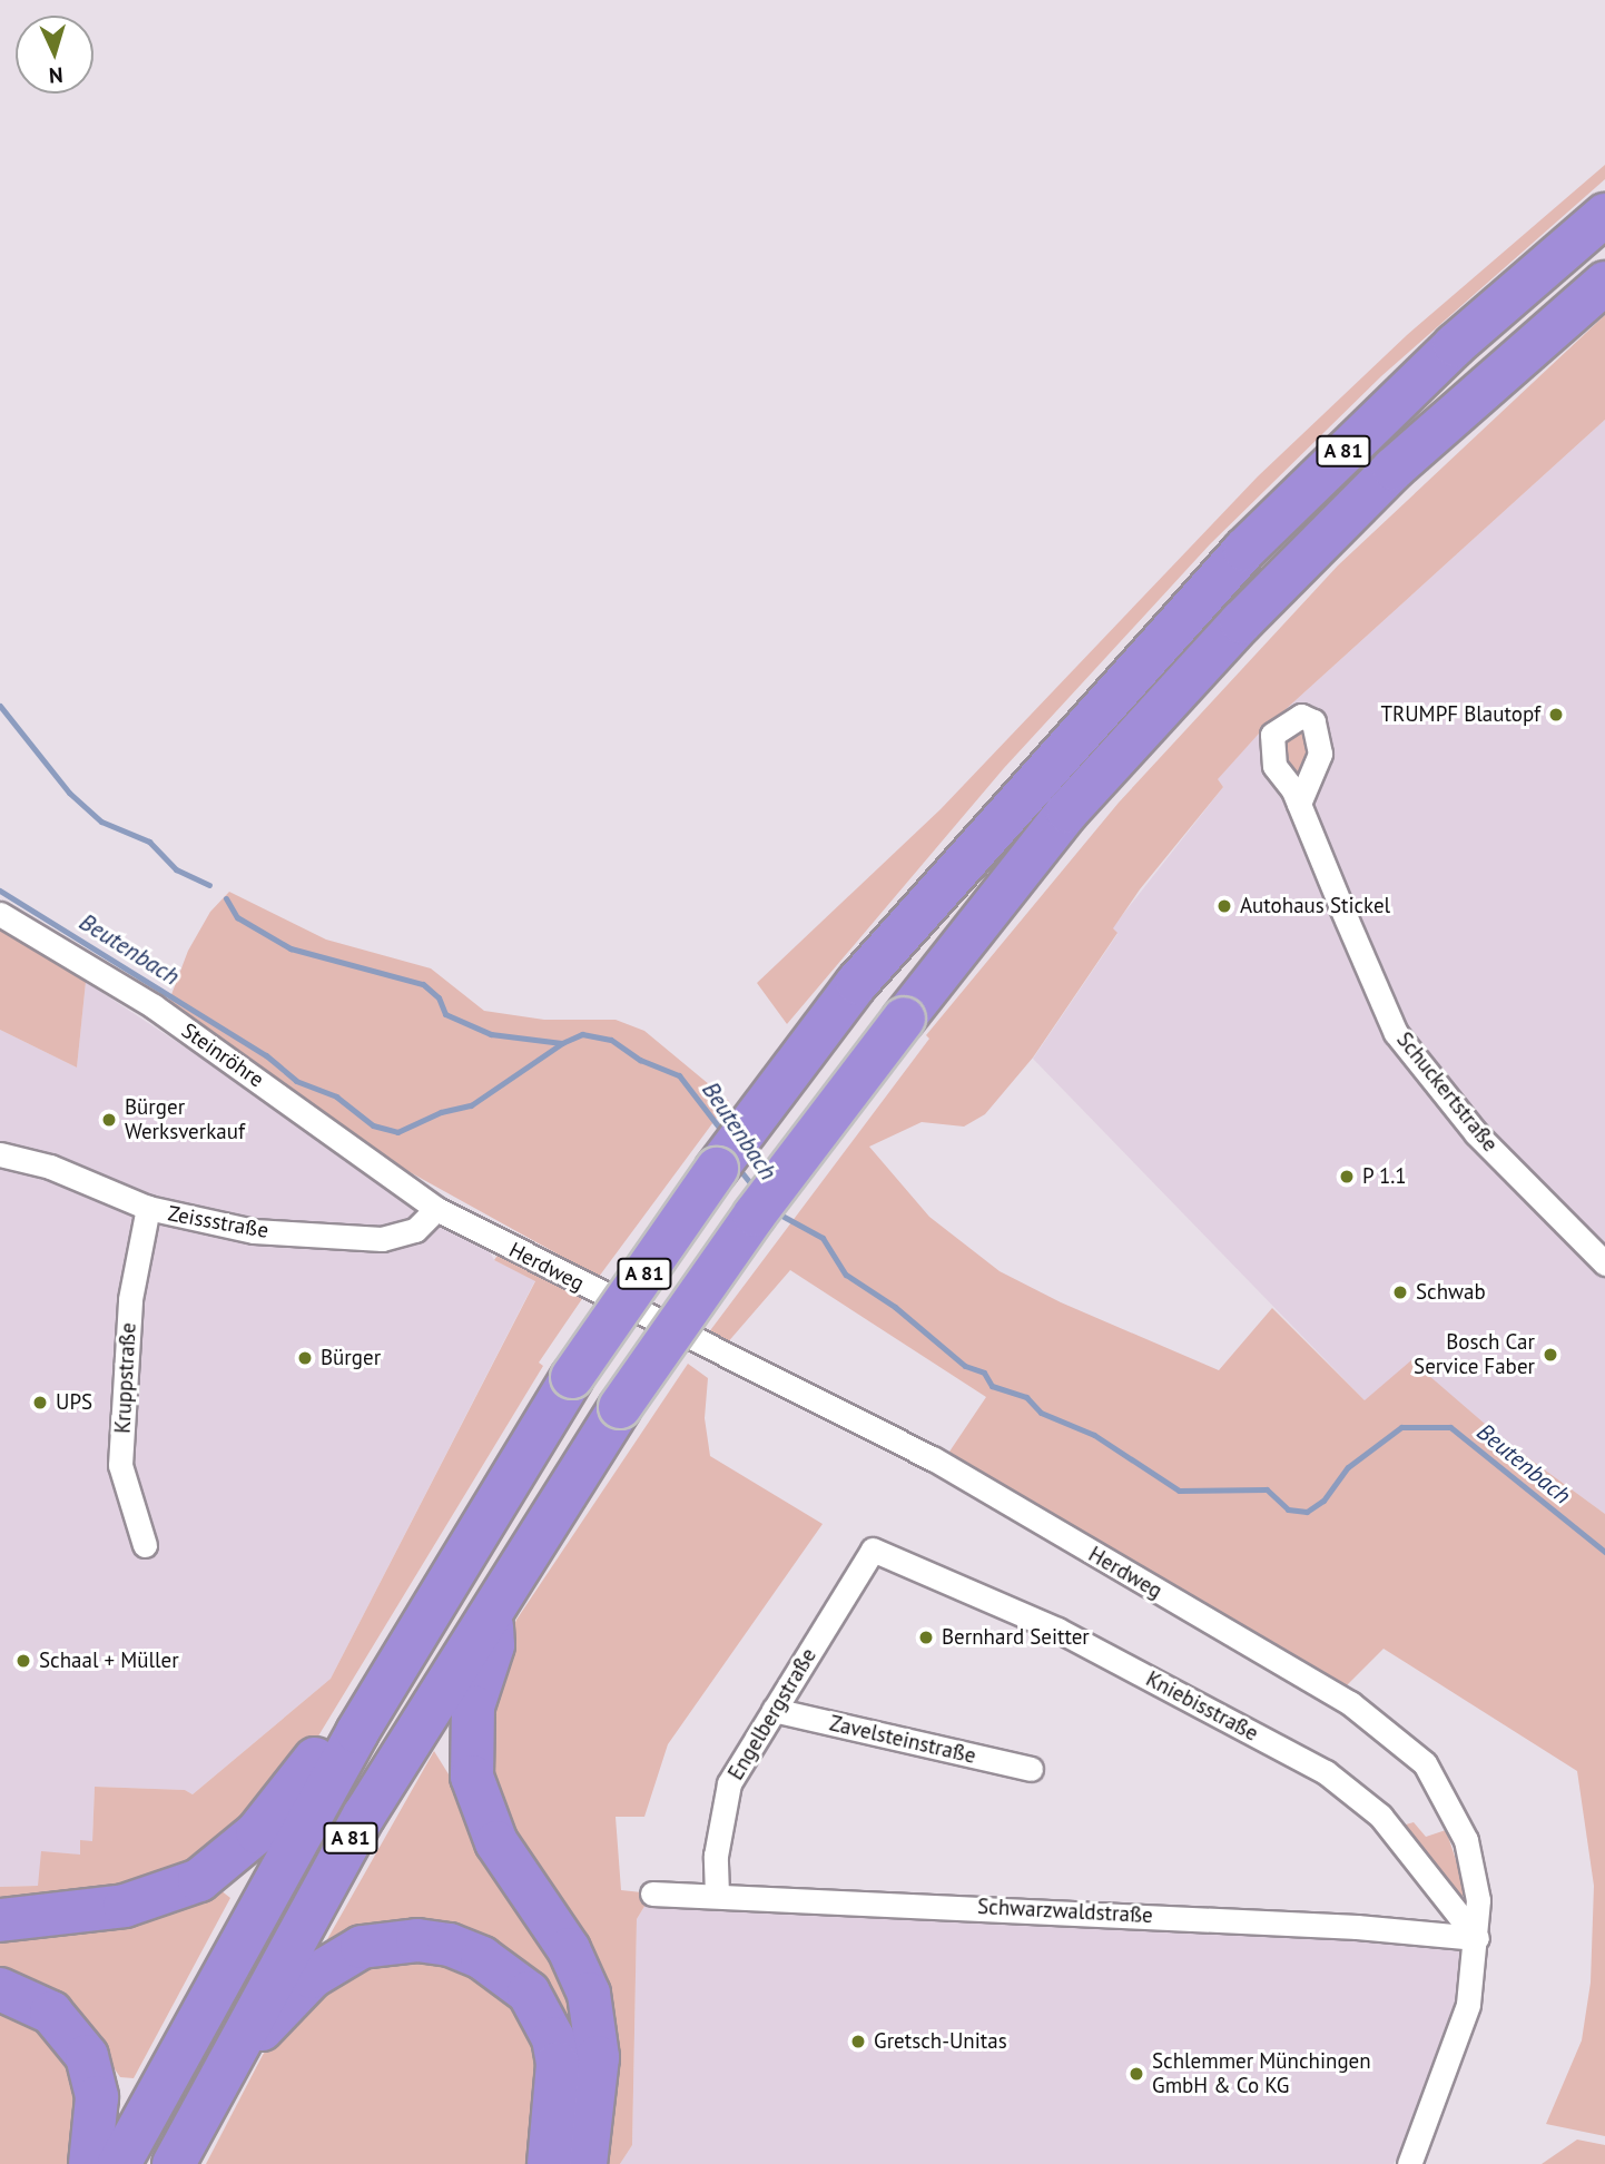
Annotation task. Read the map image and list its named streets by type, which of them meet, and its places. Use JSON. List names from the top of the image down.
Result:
{
  "streets": {
    "highway": ["A 81"],
    "street": [
      "Steinröhre",
      "Schuckertstraße",
      "Zeissstraße",
      "Herdweg",
      "Kruppstraße",
      "Kniebisstraße",
      "Engelbergstraße",
      "Zavelsteinstraße",
      "Schwarzwaldstraße"
    ]
  },
  "crossings": [
    ["Steinröhre", "Zeissstraße"],
    ["Steinröhre", "Herdweg"],
    ["Zeissstraße", "Herdweg"],
    ["Zeissstraße", "Kruppstraße"],
    ["Herdweg", "Kniebisstraße"],
    ["Herdweg", "Schwarzwaldstraße"],
    ["Kniebisstraße", "Engelbergstraße"],
    ["Kniebisstraße", "Schwarzwaldstraße"],
    ["Engelbergstraße", "Zavelsteinstraße"],
    ["Engelbergstraße", "Schwarzwaldstraße"]
  ],
  "water": ["Beutenbach"],
  "places": [
    "TRUMPF Blautopf",
    "Autohaus Stickel",
    "Bürger Werksverkauf",
    "P 1.1",
    "Schwab",
    "Bosch Car Service Faber",
    "Bürger",
    "UPS",
    "Bernhard Seitter",
    "Schaal + Müller",
    "Gretsch-Unitas",
    "Schlemmer Münchingen GmbH & Co KG"
  ],
  "north": "bottom"
}
